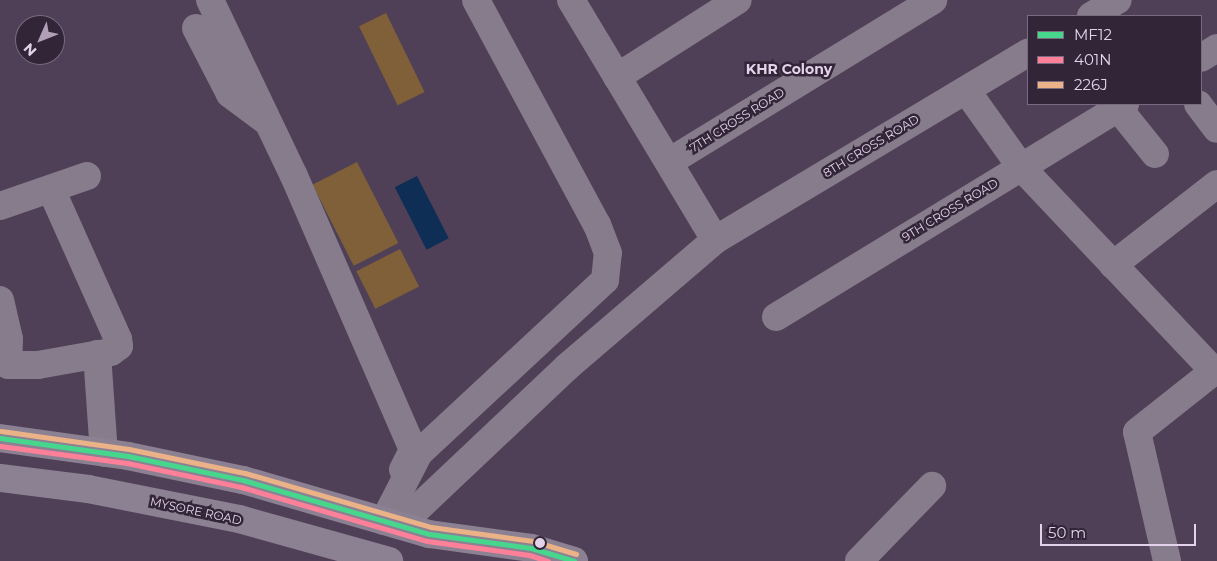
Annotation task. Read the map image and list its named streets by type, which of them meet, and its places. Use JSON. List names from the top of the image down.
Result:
{
  "streets": {
    "highway": ["MYSORE ROAD"],
    "street": ["7TH CROSS ROAD", "8TH CROSS ROAD", "9TH CROSS ROAD"]
  },
  "districts": ["KHR Colony"],
  "lines": ["transit line 226J", "transit line MF12", "transit line 401N"],
  "legend": ["MF12", "401N", "226J"],
  "scale_bar": "50 m",
  "north": "bottom left"
}
